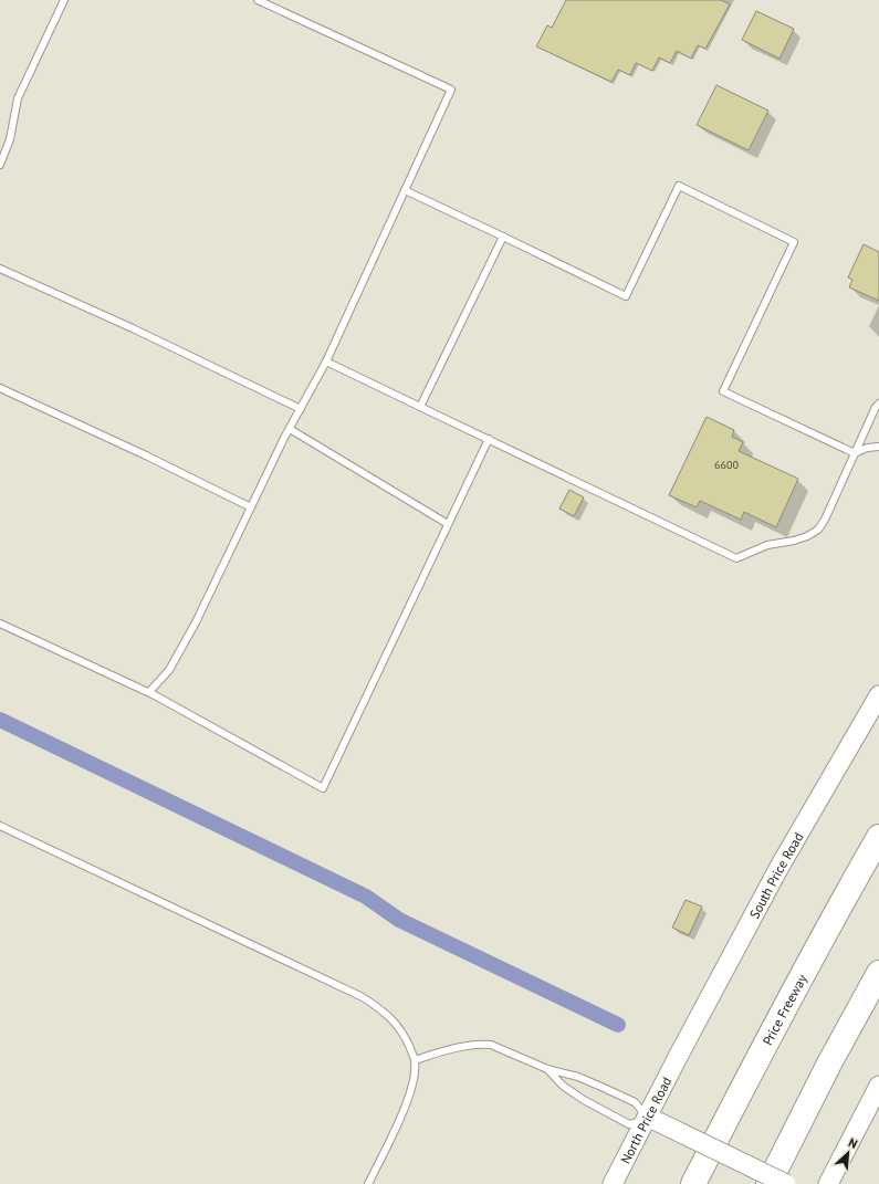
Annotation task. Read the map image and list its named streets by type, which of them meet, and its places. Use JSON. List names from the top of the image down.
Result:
{
  "streets": {
    "highway": ["Price Freeway"],
    "main road": ["South Price Road", "North Price Road"]
  },
  "crossings": [
    ["South Price Road", "North Price Road"]
  ],
  "house_numbers": ["6600"],
  "north": "top right"
}
